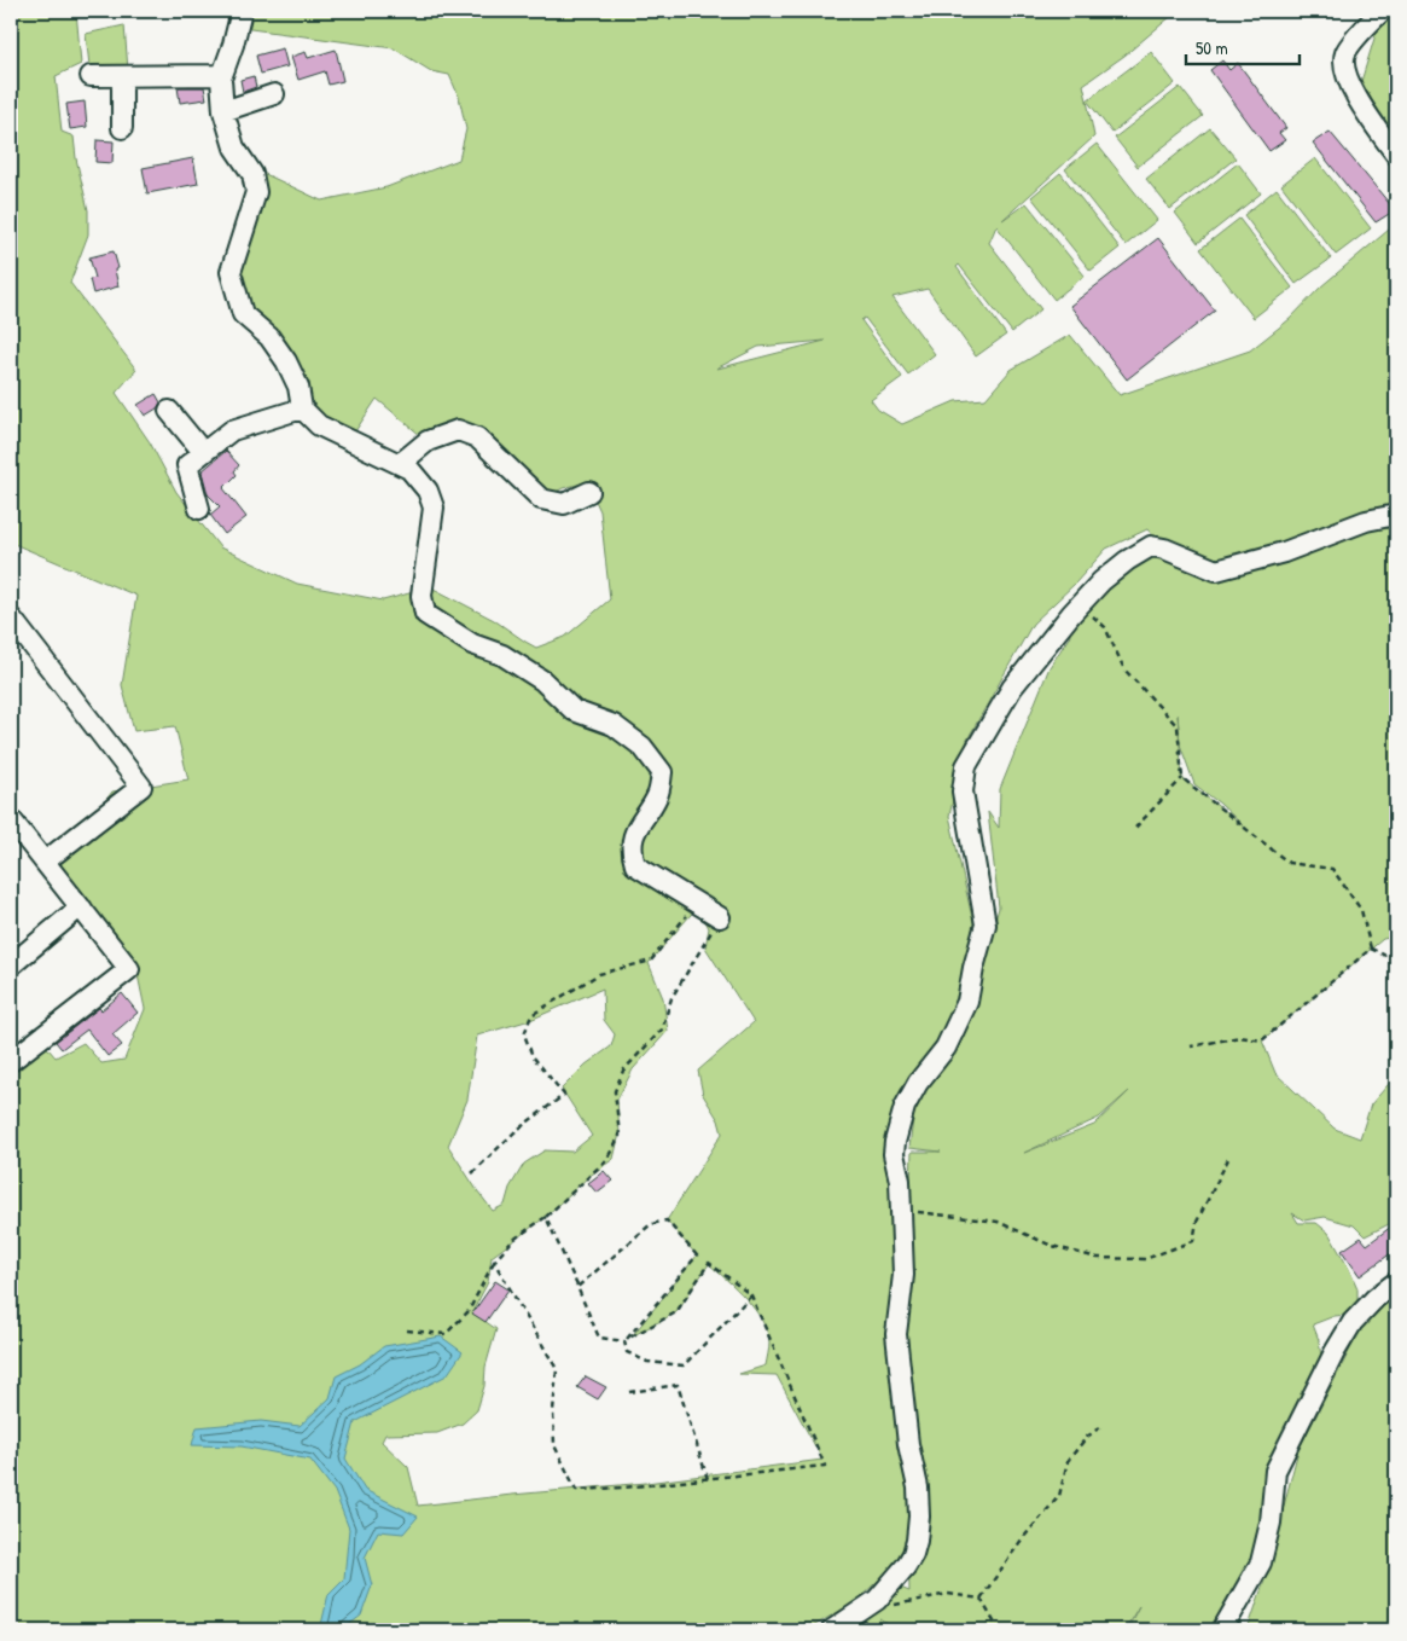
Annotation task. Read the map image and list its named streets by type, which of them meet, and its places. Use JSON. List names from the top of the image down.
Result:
{
  "scale_bar": "50 m"
}
